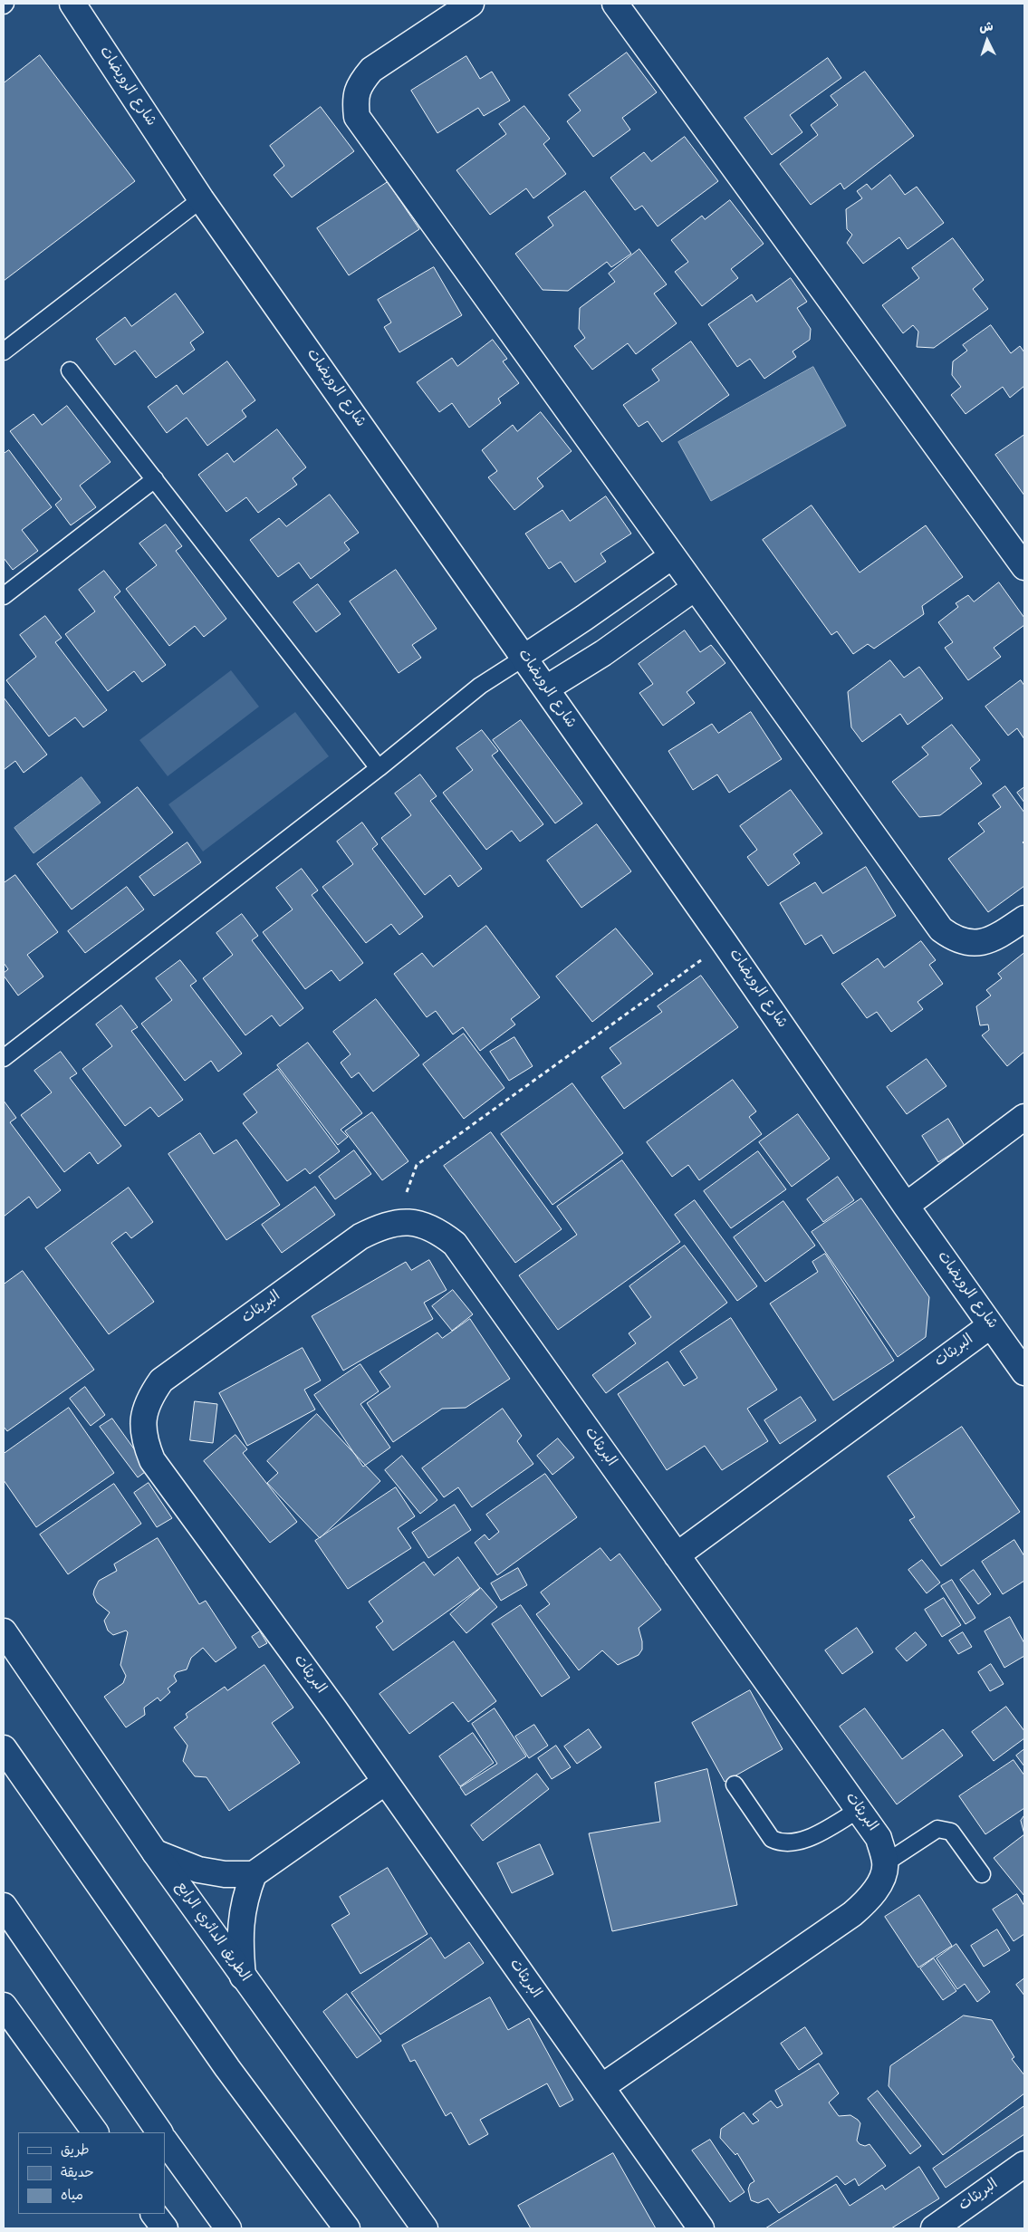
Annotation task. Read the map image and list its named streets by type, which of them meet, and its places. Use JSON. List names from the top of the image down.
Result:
{
  "streets": {
    "main road": ["شارع الرويضات", "البريثات", "الطريق الدائري الرابع"]
  },
  "crossings": [
    ["شارع الرويضات", "البريثات"]
  ],
  "legend": ["طريق", "حديقة", "مياه"],
  "north": "top"
}
